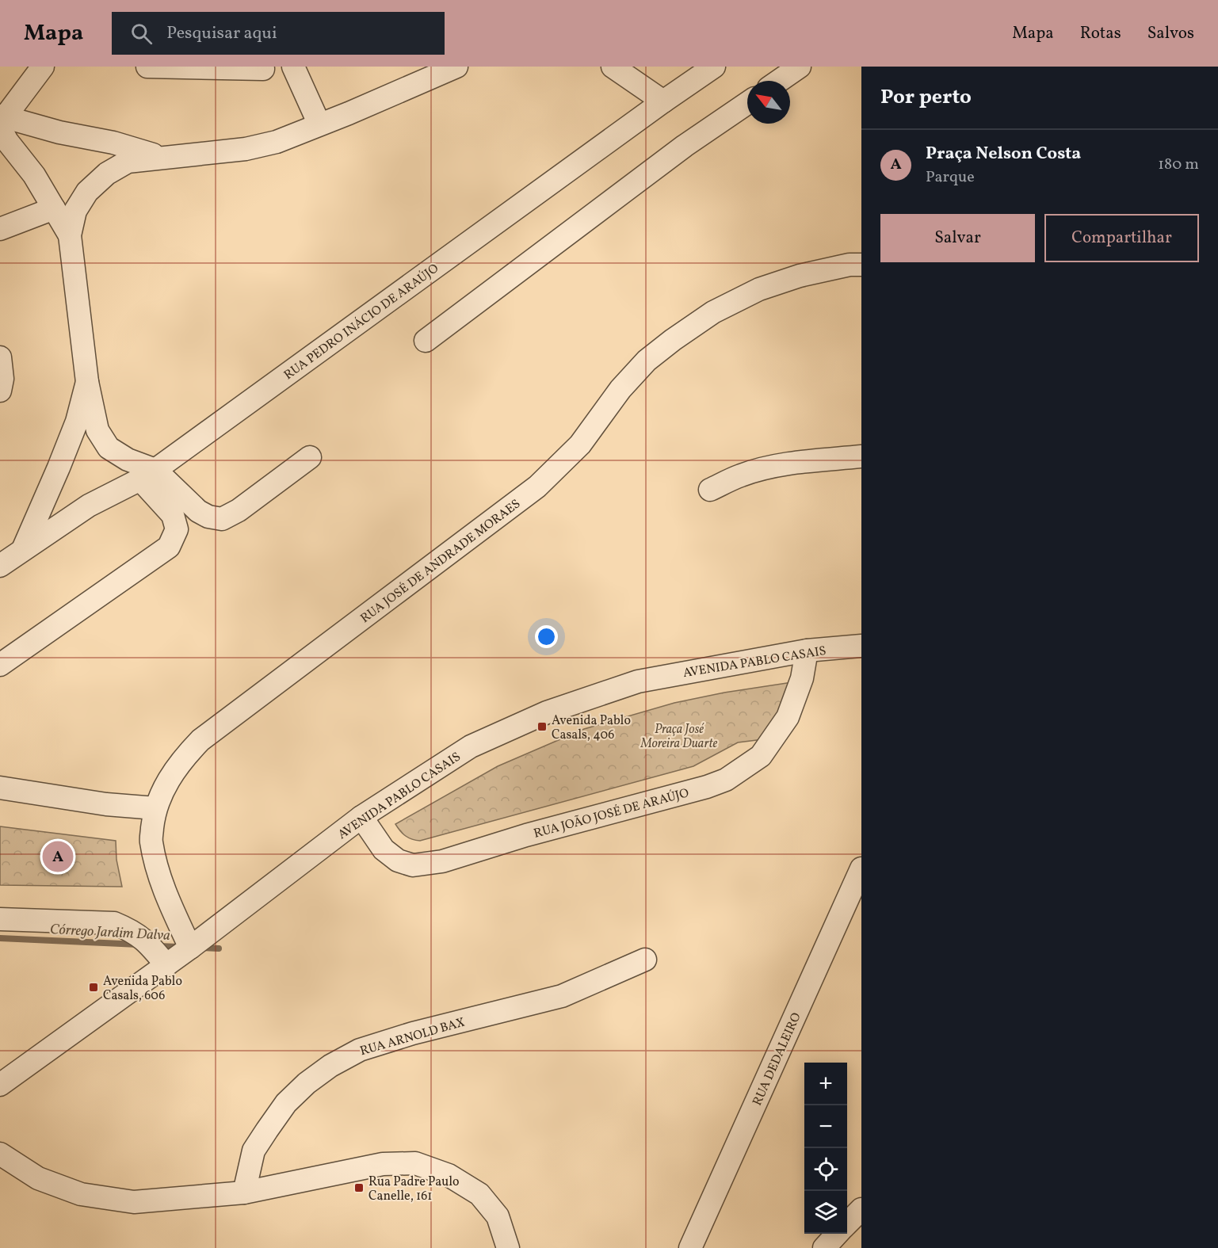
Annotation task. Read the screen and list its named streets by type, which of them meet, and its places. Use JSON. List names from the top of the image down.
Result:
{
  "streets": {
    "street": [
      "RUA PEDRO INÁCIO DE ARAÚJO",
      "RUA JOSÉ DE ANDRADE MORAES",
      "AVENIDA PABLO CASAIS",
      "RUA JOÃO JOSÉ DE ARAÚJO",
      "RUA ARNOLD BAX",
      "RUA DEDALEIRO"
    ]
  },
  "crossings": [
    ["RUA JOSÉ DE ANDRADE MORAES", "AVENIDA PABLO CASAIS"],
    ["AVENIDA PABLO CASAIS", "RUA JOÃO JOSÉ DE ARAÚJO"]
  ],
  "water": ["Córrego Jardim Dalva"],
  "parks": ["Praça José Moreira Duarte"],
  "places": {
    "transit": ["Avenida Pablo Casals, 406", "Avenida Pablo Casals, 606", "Rua Padre Paulo Canelle, 161"]
  },
  "north": "top left",
  "page": {
    "header": "Mapa",
    "search": "Pesquisar aqui",
    "nav": ["Mapa", "Rotas", "Salvos"],
    "heading": "Por perto",
    "list": [
      {
        "mark": "A",
        "name": "Praça Nelson Costa",
        "note": "Parque",
        "value": "180 m"
      }
    ],
    "buttons": ["Salvar", "Compartilhar"],
    "pins": "A",
    "map_buttons": ["+", "−"]
  }
}
